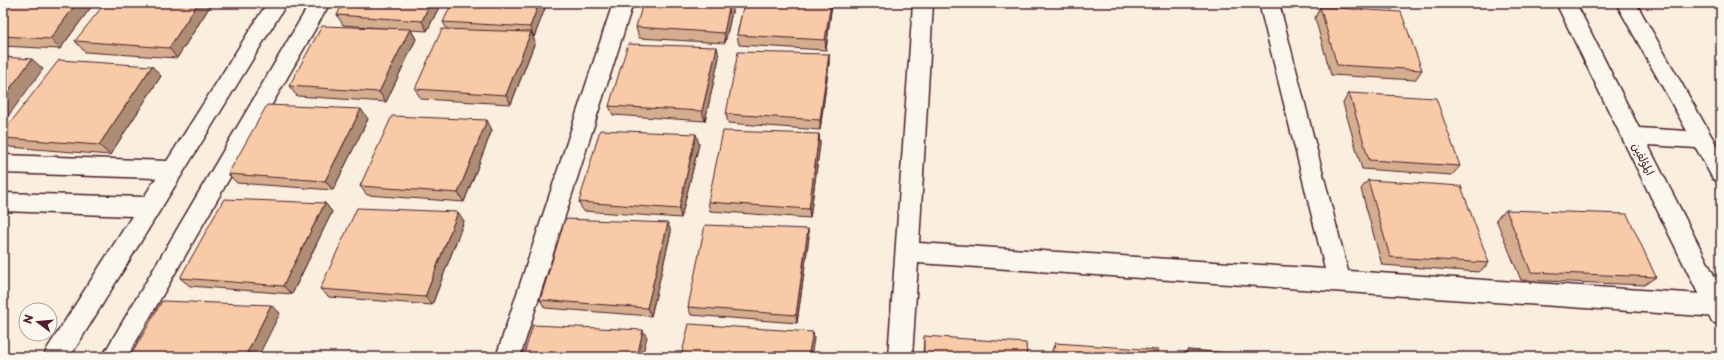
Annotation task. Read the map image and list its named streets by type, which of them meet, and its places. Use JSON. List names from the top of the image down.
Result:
{
  "streets": {
    "street": ["المؤلفين"]
  },
  "north": "left"
}
